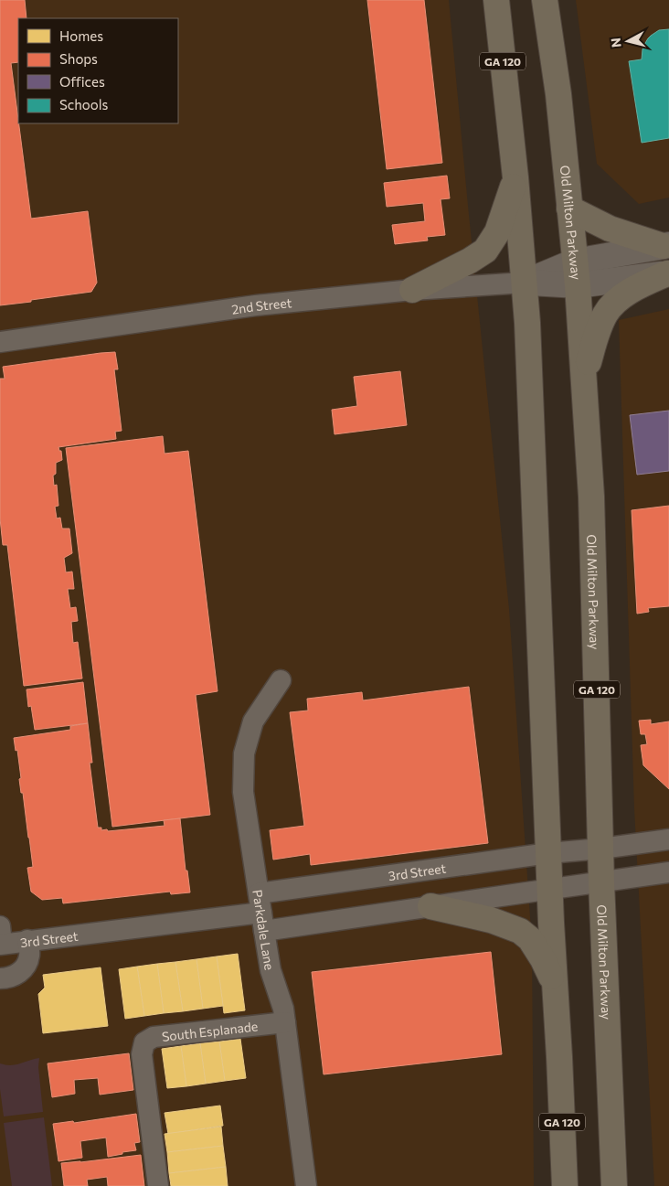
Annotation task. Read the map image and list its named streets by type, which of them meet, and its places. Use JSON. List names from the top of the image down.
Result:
{
  "streets": {
    "highway": ["GA 120", "Old Milton Parkway"],
    "street": [
      "2nd Street",
      "3rd Street",
      "Parkdale Lane",
      "South Esplanade"
    ]
  },
  "crossings": [
    ["GA 120", "2nd Street"],
    ["GA 120", "3rd Street"],
    ["Old Milton Parkway", "3rd Street"],
    ["3rd Street", "Parkdale Lane"],
    ["Parkdale Lane", "South Esplanade"]
  ],
  "legend": [
    "Homes",
    "Shops",
    "Offices",
    "Schools"
  ],
  "north": "left"
}
